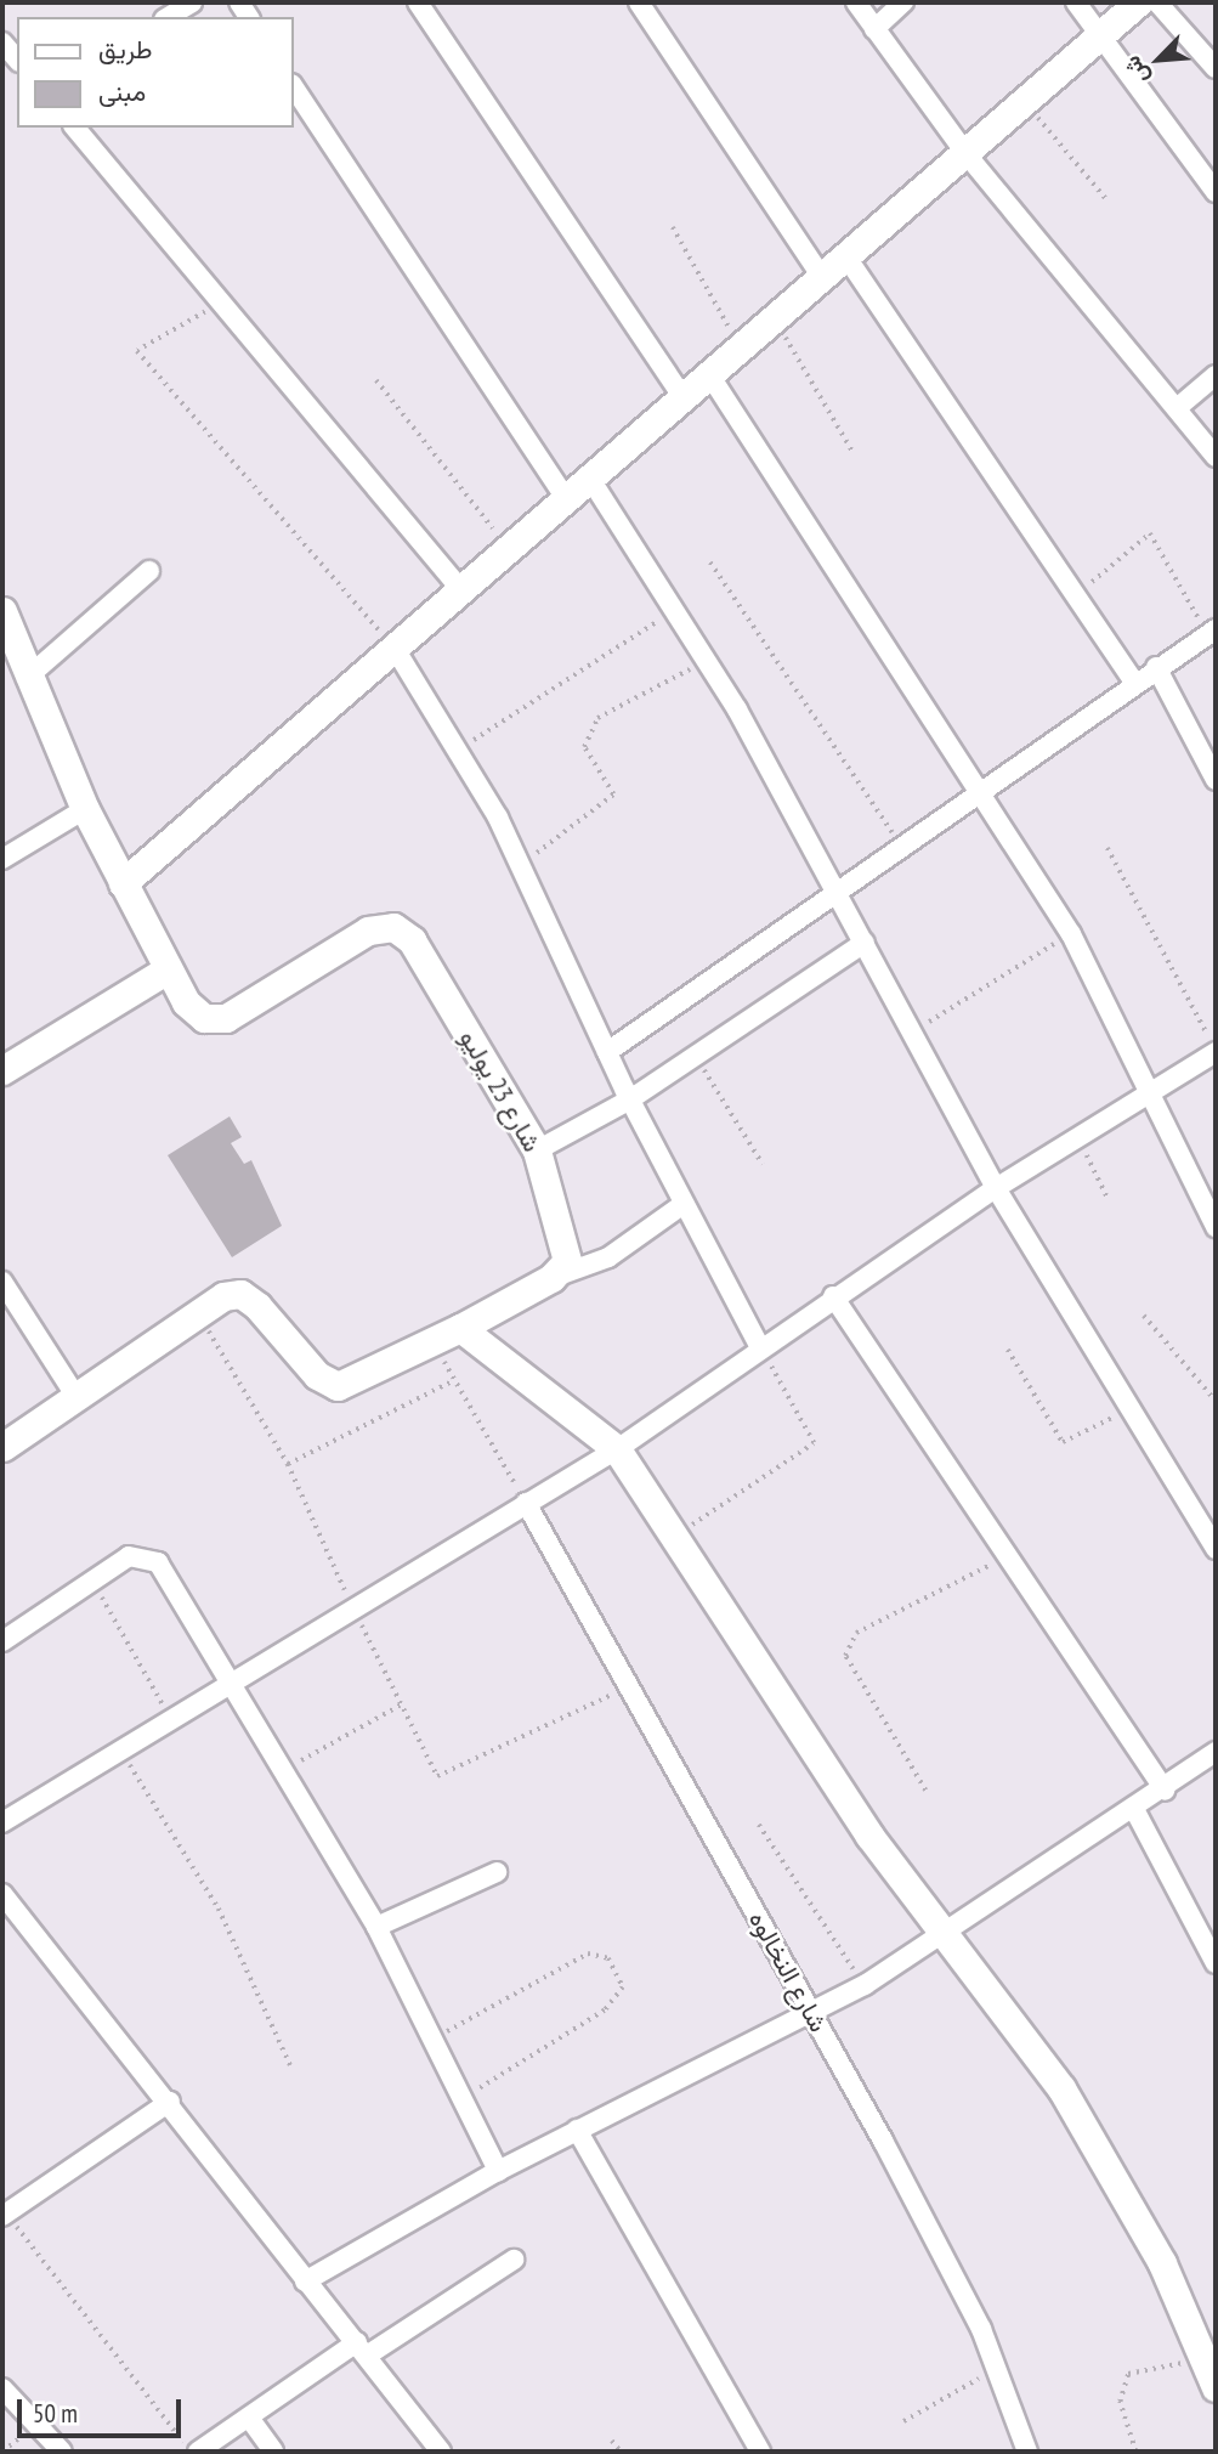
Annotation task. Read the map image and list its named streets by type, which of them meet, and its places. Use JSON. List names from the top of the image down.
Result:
{
  "streets": {
    "street": ["شارع 23 يوليو", "شارع النخالوه"]
  },
  "legend": ["طريق", "مبنى"],
  "scale_bar": "50 m",
  "north": "bottom left"
}
